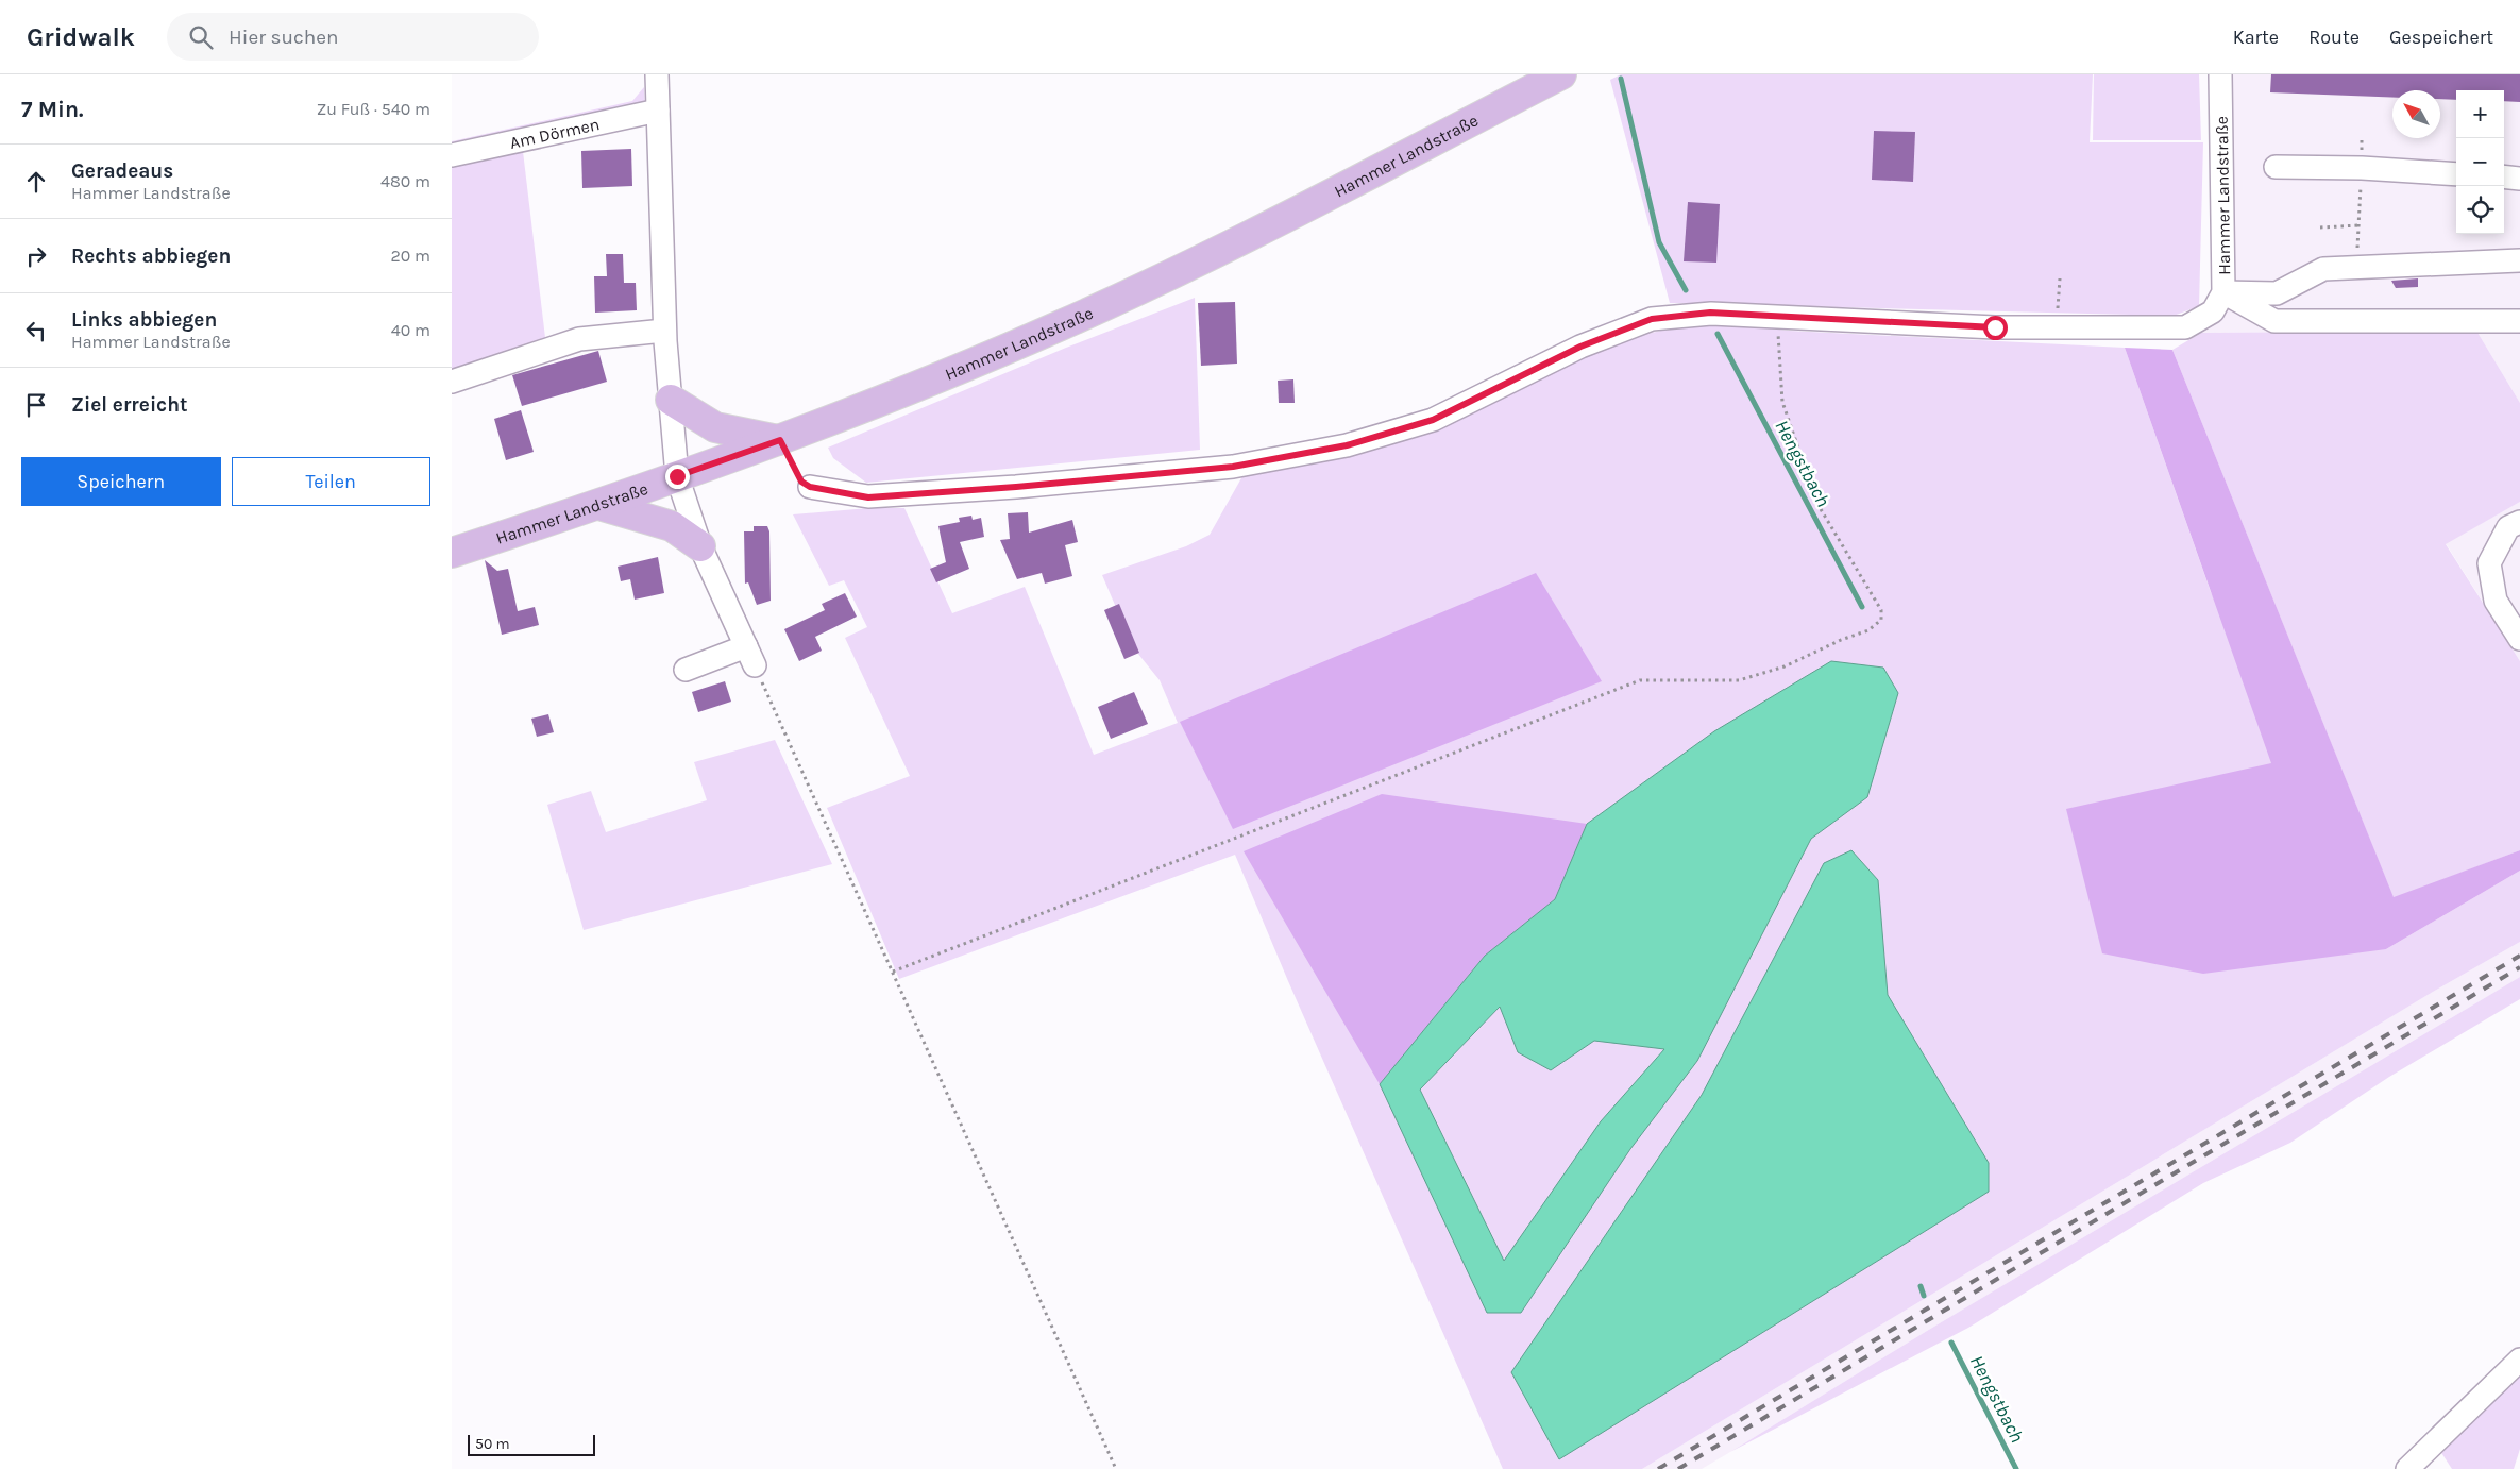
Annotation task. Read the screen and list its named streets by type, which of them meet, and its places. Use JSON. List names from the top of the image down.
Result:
{
  "streets": {
    "main road": ["Hammer Landstraße"],
    "street": ["Am Dörmen"]
  },
  "water": ["Hengstbach"],
  "scale_bar": "50 m",
  "north": "top left",
  "page": {
    "header": "Gridwalk",
    "search": "Hier suchen",
    "nav": ["Karte", "Route", "Gespeichert"],
    "heading": ["7 Min.", "Zu Fuß · 540 m"],
    "map_buttons": ["+", "−"],
    "list": [
      ["Geradeaus", "Hammer Landstraße", "480 m"],
      ["Rechts abbiegen", "20 m"],
      ["Links abbiegen", "Hammer Landstraße", "40 m"],
      "Ziel erreicht"
    ],
    "buttons": ["Speichern", "Teilen"],
    "scale": "50 m"
  }
}
